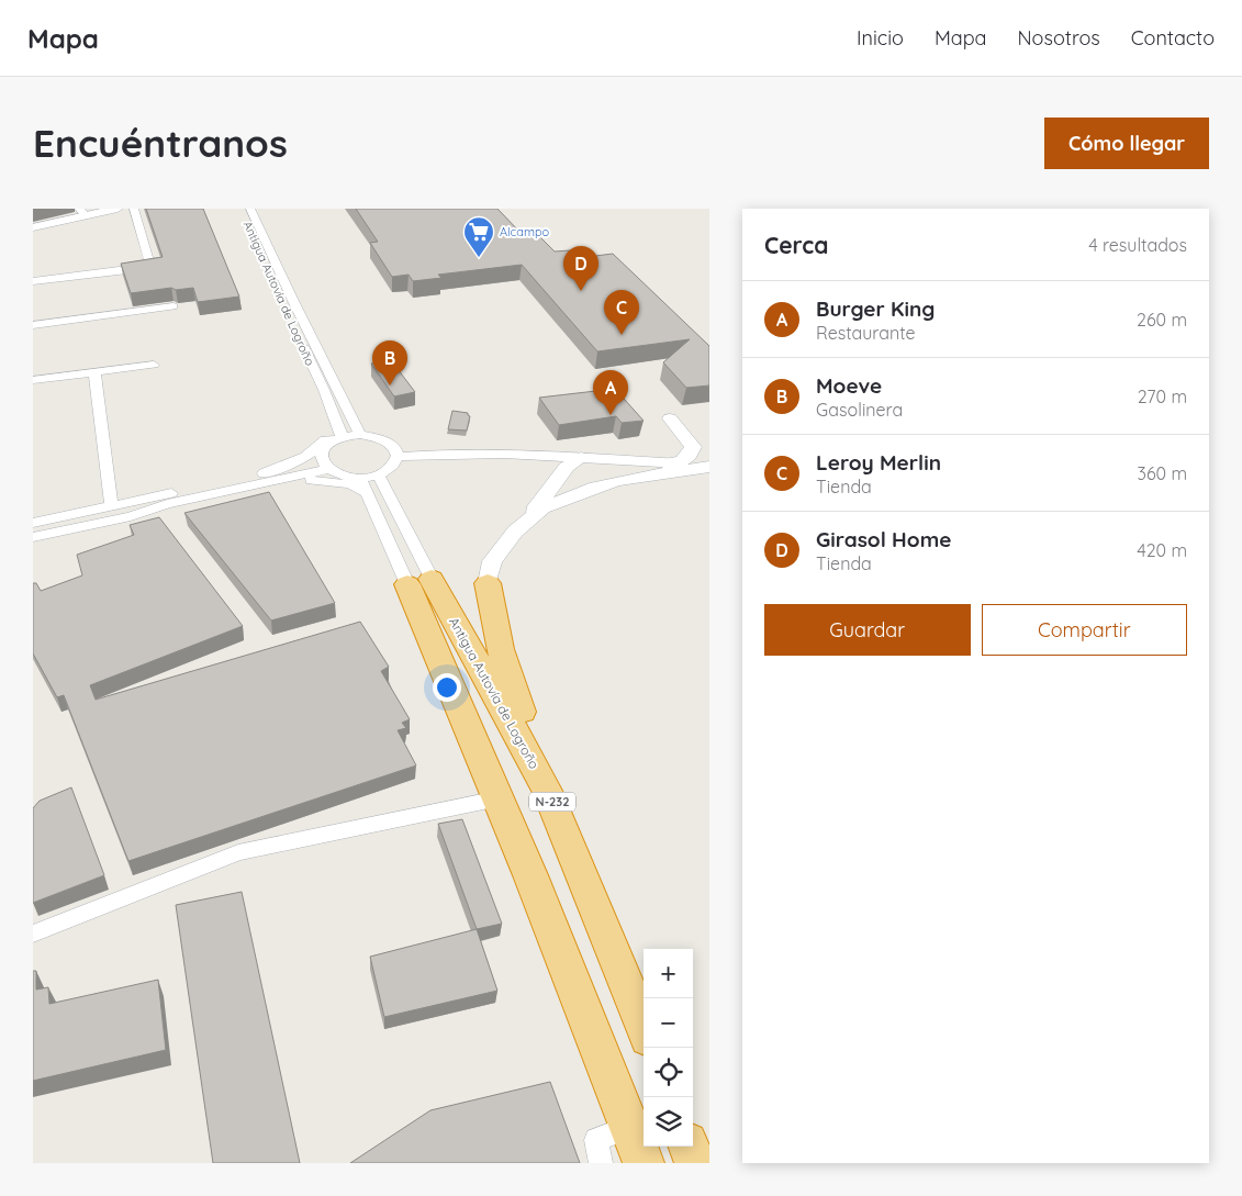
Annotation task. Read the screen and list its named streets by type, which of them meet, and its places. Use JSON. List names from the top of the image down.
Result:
{
  "streets": {
    "highway": ["Antigua Autovía de Logroño", "N-232"]
  },
  "places": {
    "supermarket": ["Alcampo"]
  },
  "page": {
    "header": "Mapa",
    "nav": [
      "Inicio",
      "Mapa",
      "Nosotros",
      "Contacto"
    ],
    "buttons": [
      "Cómo llegar",
      ["Guardar", "Compartir"]
    ],
    "title": "Encuéntranos",
    "heading": ["Cerca", "4 resultados"],
    "pins": [
      "D",
      "C",
      "B",
      "A"
    ],
    "list": [
      {
        "mark": "A",
        "name": "Burger King",
        "note": "Restaurante",
        "value": "260 m"
      },
      {
        "mark": "B",
        "name": "Moeve",
        "note": "Gasolinera",
        "value": "270 m"
      },
      {
        "mark": "C",
        "name": "Leroy Merlin",
        "note": "Tienda",
        "value": "360 m"
      },
      {
        "mark": "D",
        "name": "Girasol Home",
        "note": "Tienda",
        "value": "420 m"
      }
    ],
    "map_buttons": ["+", "−"]
  }
}
